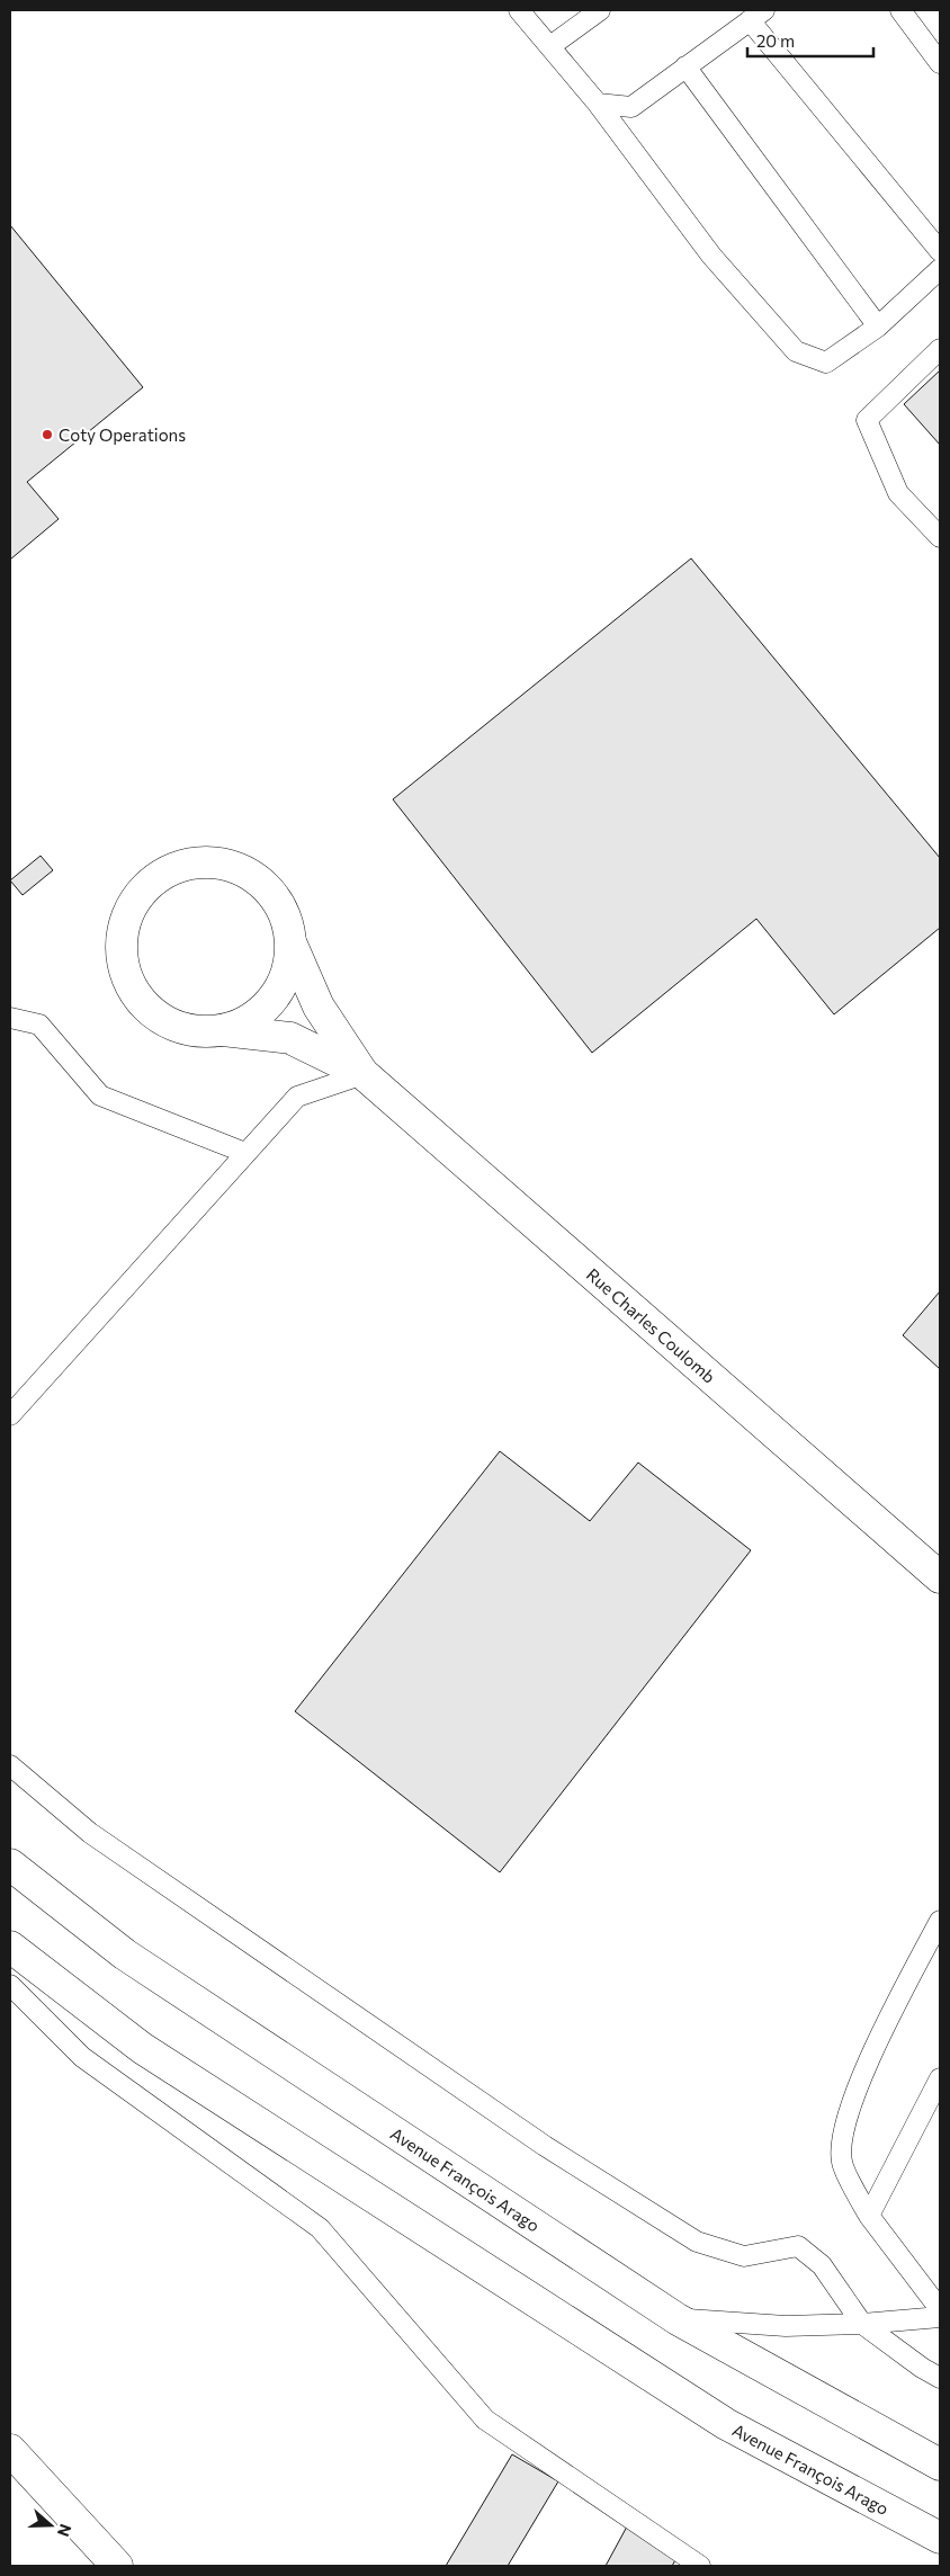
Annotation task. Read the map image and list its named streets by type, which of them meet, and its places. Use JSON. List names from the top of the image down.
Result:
{
  "streets": {
    "main road": ["Rue Charles Coulomb", "Avenue François Arago"]
  },
  "places": ["Coty Operations"],
  "scale_bar": "20 m",
  "north": "right"
}
